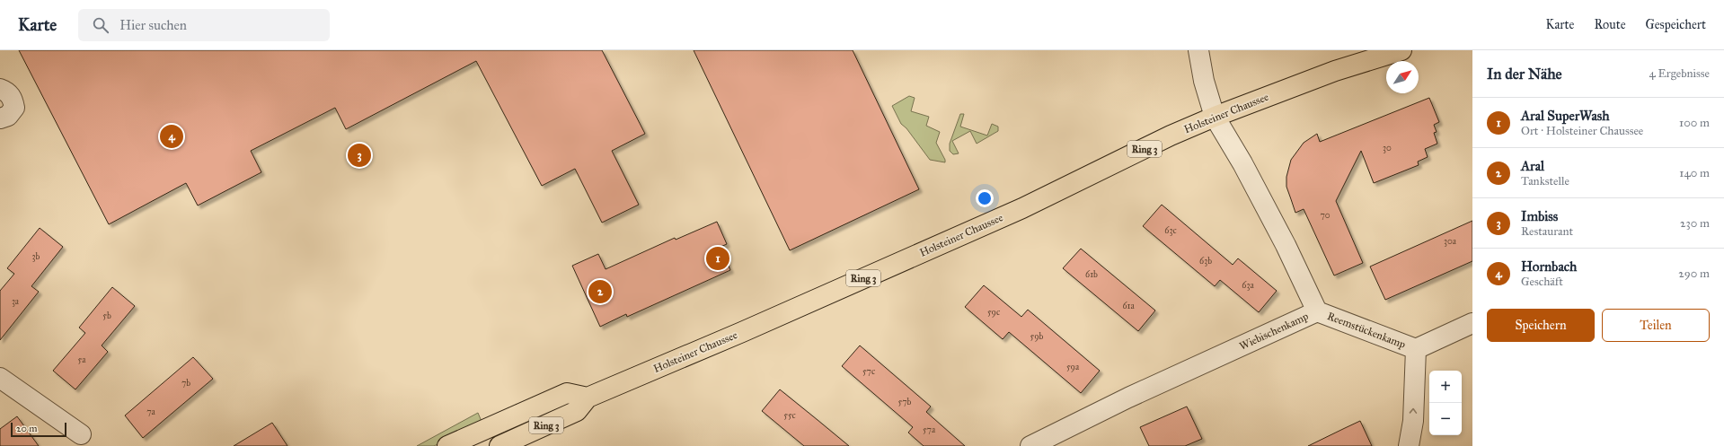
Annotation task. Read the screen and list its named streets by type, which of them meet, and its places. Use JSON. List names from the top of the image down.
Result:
{
  "streets": {
    "main road": ["Holsteiner Chaussee", "Ring 3"],
    "street": ["Reemstückenkamp", "Wiebischenkamp"]
  },
  "crossings": [
    ["Holsteiner Chaussee", "Ring 3"],
    ["Holsteiner Chaussee", "Wiebischenkamp"],
    ["Reemstückenkamp", "Wiebischenkamp"]
  ],
  "one_way": ["Reemstückenkamp"],
  "house_numbers": [
    "30",
    "70",
    "63c",
    "30a",
    "3b",
    "63b",
    "61b",
    "63a",
    "3a",
    "61a",
    "59c",
    "5b",
    "59b",
    "5a",
    "59a",
    "57c",
    "7b",
    "57b",
    "7a",
    "55c",
    "57a"
  ],
  "scale_bar": "20 m",
  "north": "top right",
  "page": {
    "header": "Karte",
    "search": "Hier suchen",
    "nav": ["Karte", "Route", "Gespeichert"],
    "heading": ["In der Nähe", "4 Ergebnisse"],
    "list": [
      {
        "mark": "1",
        "name": "Aral SuperWash",
        "note": "Ort · Holsteiner Chaussee",
        "value": "100 m"
      },
      {
        "mark": "2",
        "name": "Aral",
        "note": "Tankstelle",
        "value": "140 m"
      },
      {
        "mark": "3",
        "name": "Imbiss",
        "note": "Restaurant",
        "value": "230 m"
      },
      {
        "mark": "4",
        "name": "Hornbach",
        "note": "Geschäft",
        "value": "290 m"
      }
    ],
    "pins": [
      "4",
      "3",
      "1",
      "2"
    ],
    "buttons": ["Speichern", "Teilen"],
    "map_buttons": ["+", "−"],
    "scale": "20 m"
  }
}
